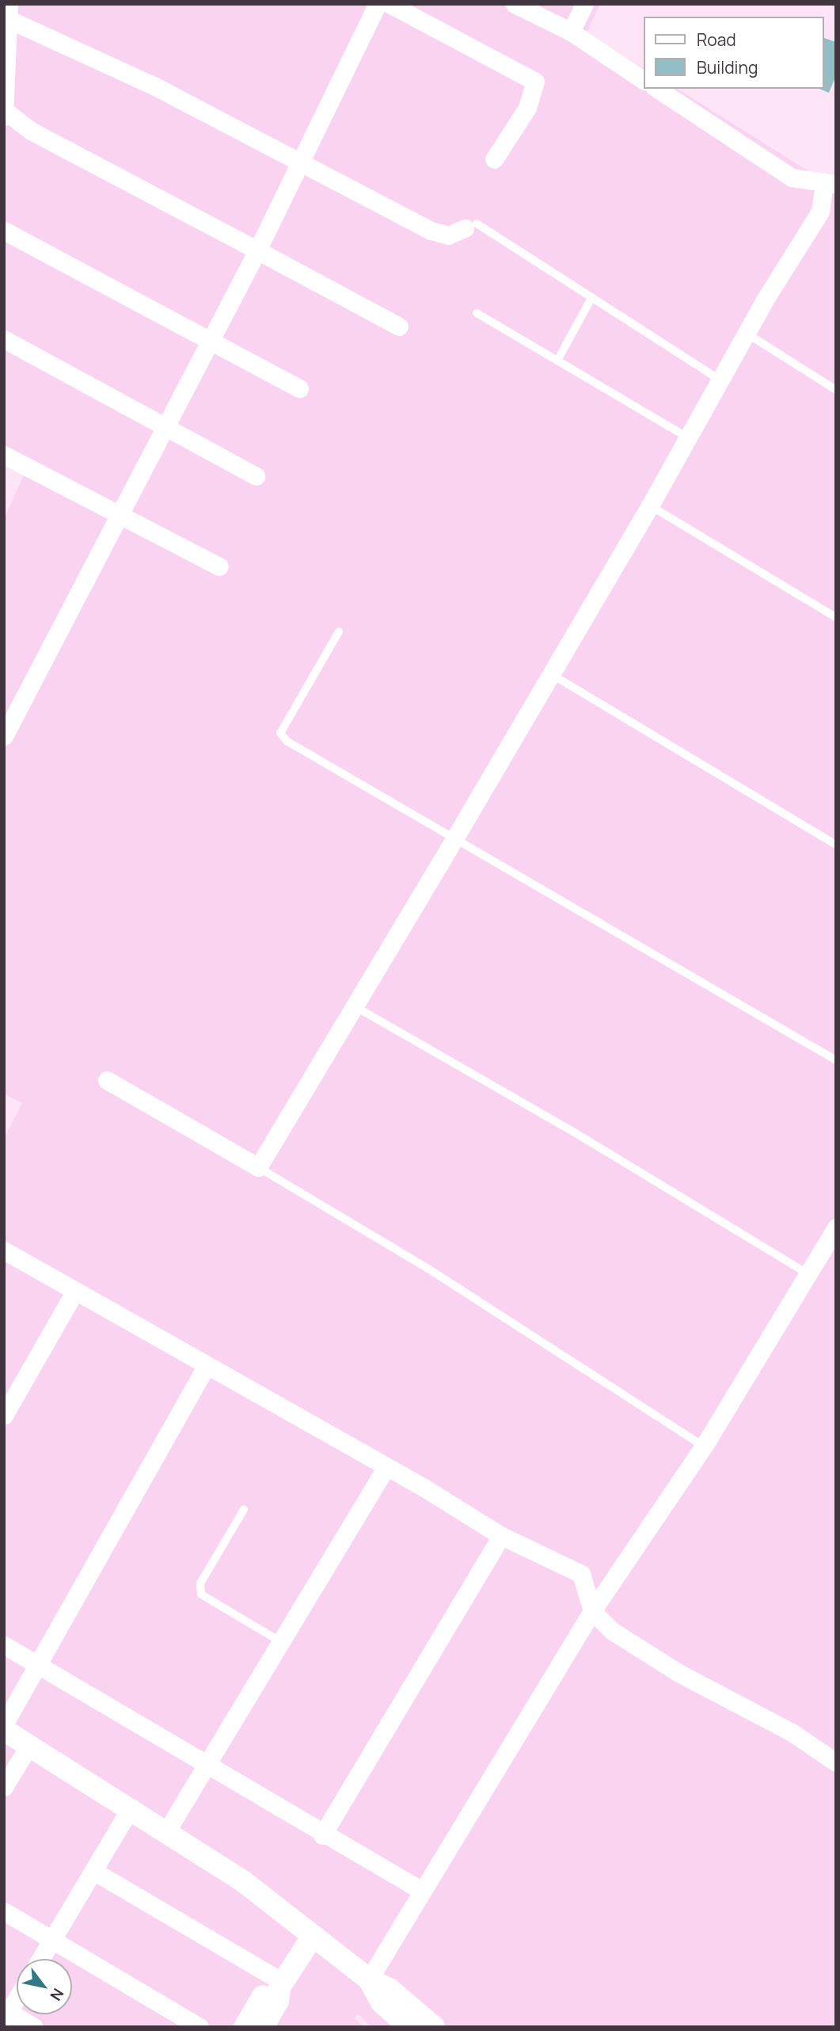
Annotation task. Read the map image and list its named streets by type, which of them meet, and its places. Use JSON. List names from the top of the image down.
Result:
{
  "legend": ["Road", "Building"],
  "north": "bottom right"
}
